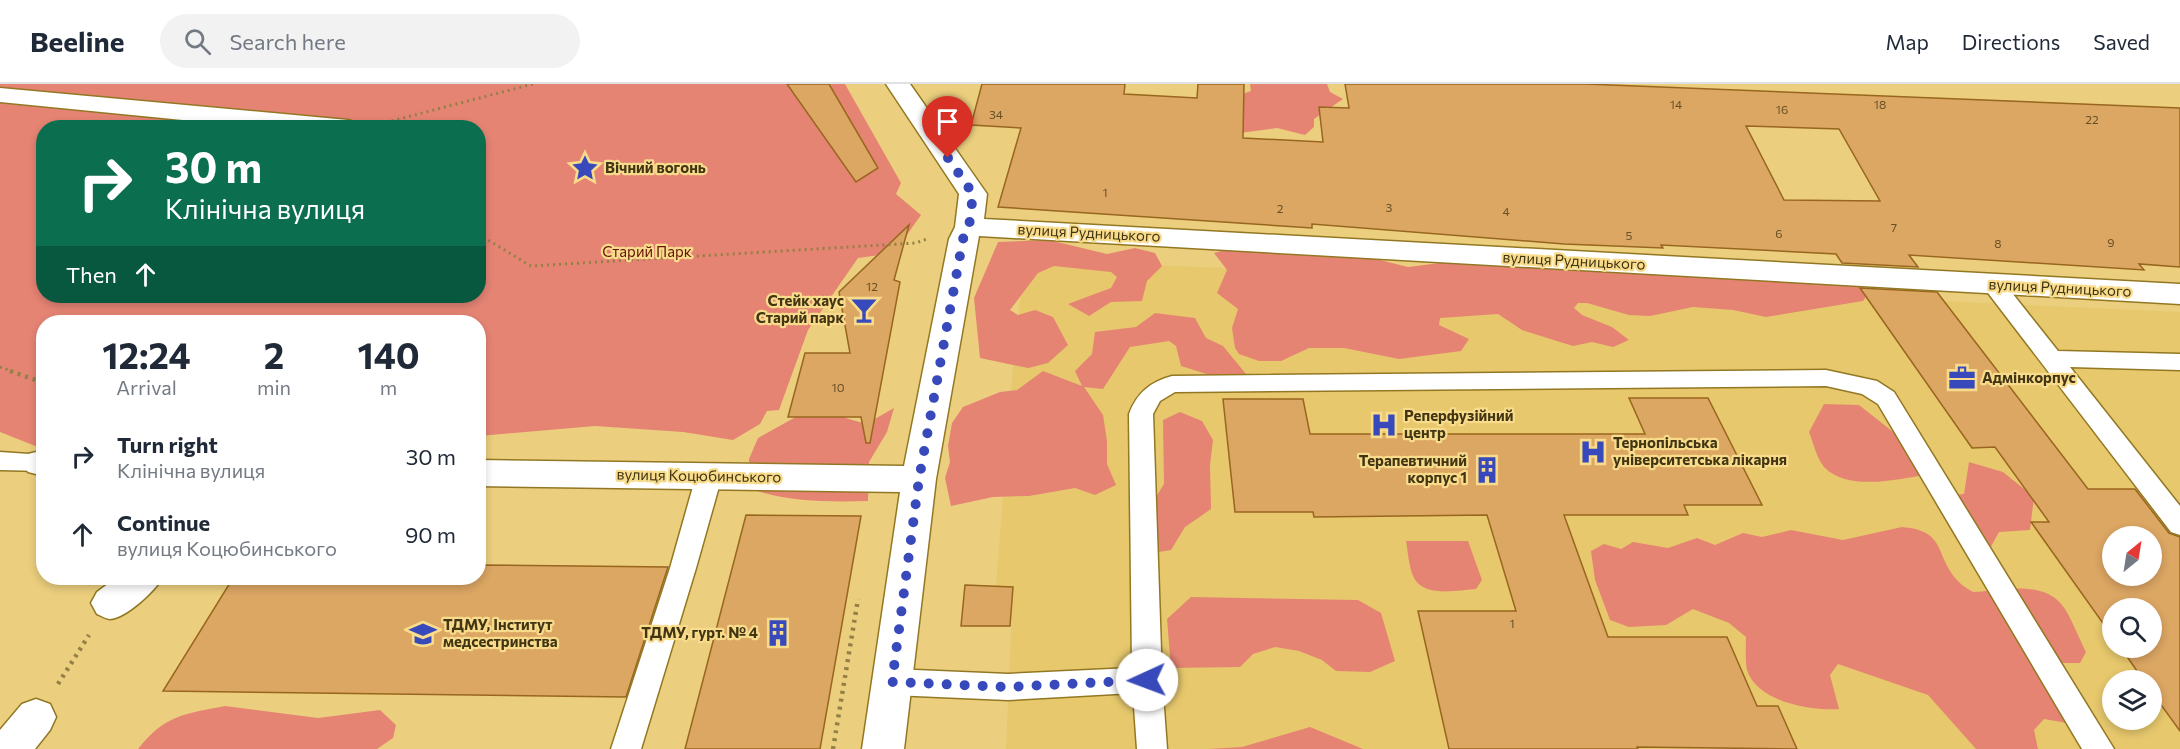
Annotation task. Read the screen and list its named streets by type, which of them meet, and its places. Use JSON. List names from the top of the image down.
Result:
{
  "streets": {
    "street": ["вулиця Рудницького", "вулиця Коцюбинського"]
  },
  "parks": ["Старий Парк"],
  "places": {
    "place": ["Вічний вогонь"],
    "bar": ["Стейк хаус Старий парк"],
    "office": ["Адмінкорпус"],
    "hospital": ["Реперфузійний центр", "Тернопільська університетська лікарня"],
    "building": ["Терапевтичний корпус 1", "ТДМУ, гурт. № 4"],
    "school or university": ["ТДМУ, Iнститут медсестринства"]
  },
  "house_numbers": [
    "14",
    "18",
    "16",
    "34",
    "22",
    "1",
    "3",
    "2",
    "4",
    "7",
    "6",
    "5",
    "9",
    "8",
    "12",
    "10",
    "1"
  ],
  "north": "top right",
  "page": {
    "header": "Beeline",
    "search": "Search here",
    "nav": ["Map", "Directions", "Saved"],
    "turn": ["30 m", "Клінічна вулиця"],
    "then": "Then",
    "eta": [
      "12:24",
      "Arrival",
      "2",
      "min",
      "140",
      "m"
    ],
    "list": [
      {
        "name": "Turn right",
        "note": "Клінічна вулиця",
        "value": "30 m"
      },
      {
        "name": "Continue",
        "note": "вулиця Коцюбинського",
        "value": "90 m"
      }
    ]
  }
}
